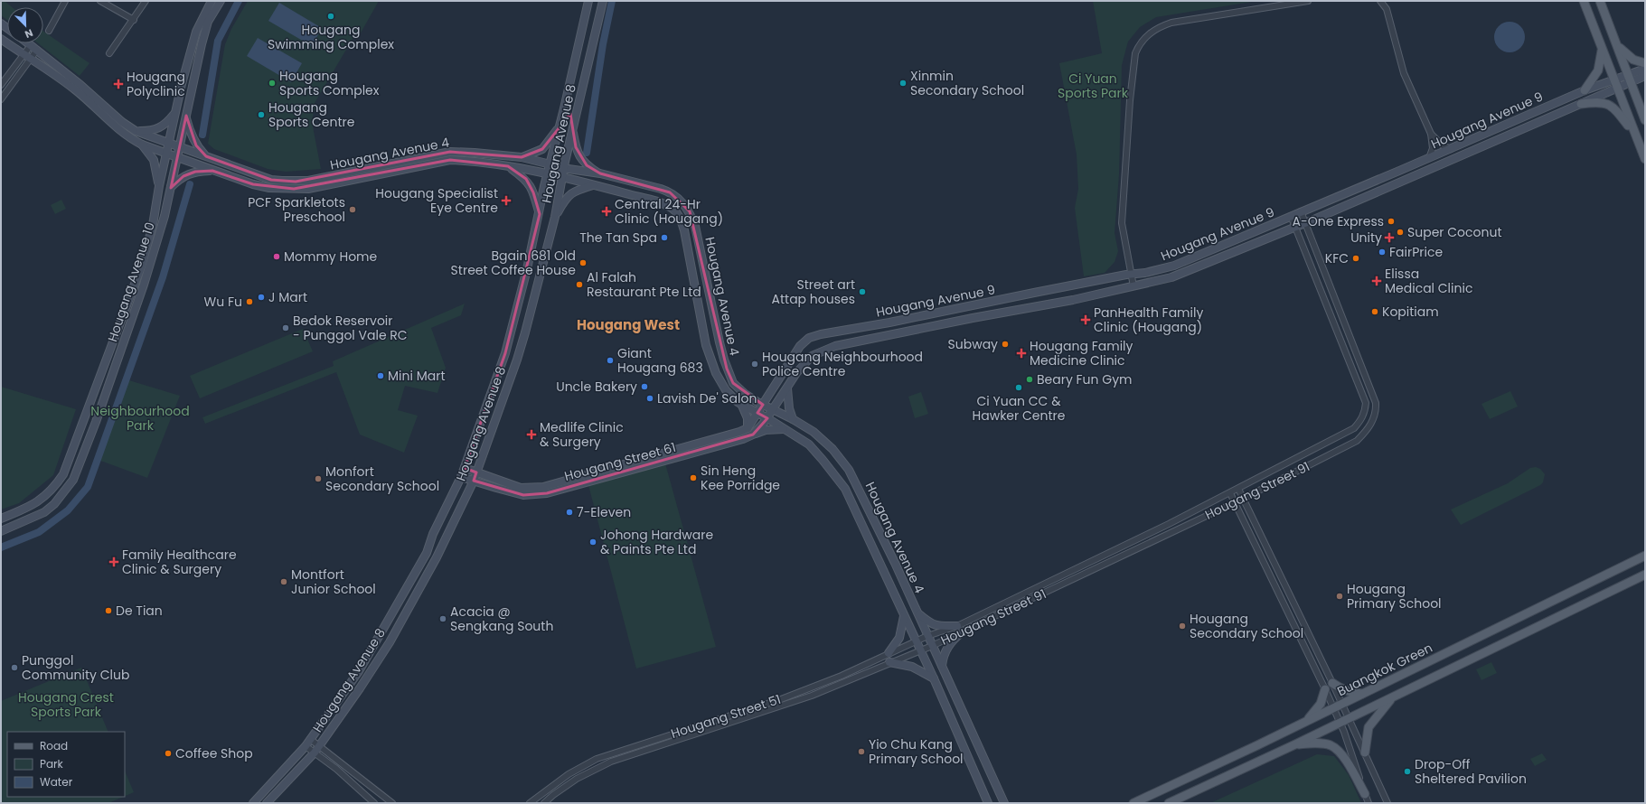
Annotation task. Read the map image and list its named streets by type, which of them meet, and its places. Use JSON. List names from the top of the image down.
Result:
{
  "streets": {
    "main road": ["Buangkok Green"],
    "street": [
      "Hougang Avenue 9",
      "Hougang Avenue 8",
      "Hougang Avenue 4",
      "Hougang Avenue 10",
      "Hougang Street 61",
      "Hougang Street 91",
      "Hougang Street 51"
    ]
  },
  "crossings": [
    ["Hougang Avenue 9", "Hougang Avenue 4"],
    ["Hougang Avenue 9", "Hougang Street 61"],
    ["Hougang Avenue 9", "Hougang Street 91"],
    ["Hougang Avenue 8", "Hougang Avenue 4"],
    ["Hougang Avenue 8", "Hougang Street 61"],
    ["Hougang Avenue 4", "Hougang Avenue 10"],
    ["Hougang Avenue 4", "Hougang Street 61"],
    ["Hougang Avenue 4", "Hougang Street 91"],
    ["Hougang Avenue 4", "Hougang Street 51"],
    ["Hougang Street 91", "Hougang Street 51"]
  ],
  "districts": ["Hougang West"],
  "parks": ["Ci Yuan Sports Park", "Neighbourhood Park", "Hougang Crest Sports Park"],
  "places": {
    "other": [
      "Hougang Swimming Complex",
      "Hougang Sports Complex",
      "Xinmin Secondary School",
      "Hougang Sports Centre",
      "PCF Sparkletots Preschool",
      "A-One Express",
      "Super Coconut",
      "The Tan Spa",
      "FairPrice",
      "Mommy Home",
      "KFC",
      "Bgain 681 Old Street Coffee House",
      "Al Falah Restaurant Pte Ltd",
      "Street art Attap houses",
      "J Mart",
      "Wu Fu",
      "Kopitiam",
      "Bedok Reservoir - Punggol Vale RC",
      "Subway",
      "Giant Hougang 683",
      "Hougang Neighbourhood Police Centre",
      "Mini Mart",
      "Beary Fun Gym",
      "Uncle Bakery",
      "Ci Yuan CC & Hawker Centre",
      "Lavish De' Salon",
      "Sin Heng Kee Porridge",
      "Monfort Secondary School",
      "7-Eleven",
      "Johong Hardware & Paints Pte Ltd",
      "Montfort Junior School",
      "Hougang Primary School",
      "De Tian",
      "Acacia @ Sengkang South",
      "Hougang Secondary School",
      "Punggol Community Club",
      "Yio Chu Kang Primary School",
      "Coffee Shop",
      "Drop-Off Sheltered Pavilion"
    ],
    "health": [
      "Hougang Polyclinic",
      "Hougang Specialist Eye Centre",
      "Central 24-Hr Clinic (Hougang)",
      "Unity",
      "Elissa Medical Clinic",
      "PanHealth Family Clinic (Hougang)",
      "Hougang Family Medicine Clinic",
      "Medlife Clinic & Surgery",
      "Family Healthcare Clinic & Surgery"
    ]
  },
  "legend": ["Road", "Park", "Water"],
  "north": "bottom right"
}
